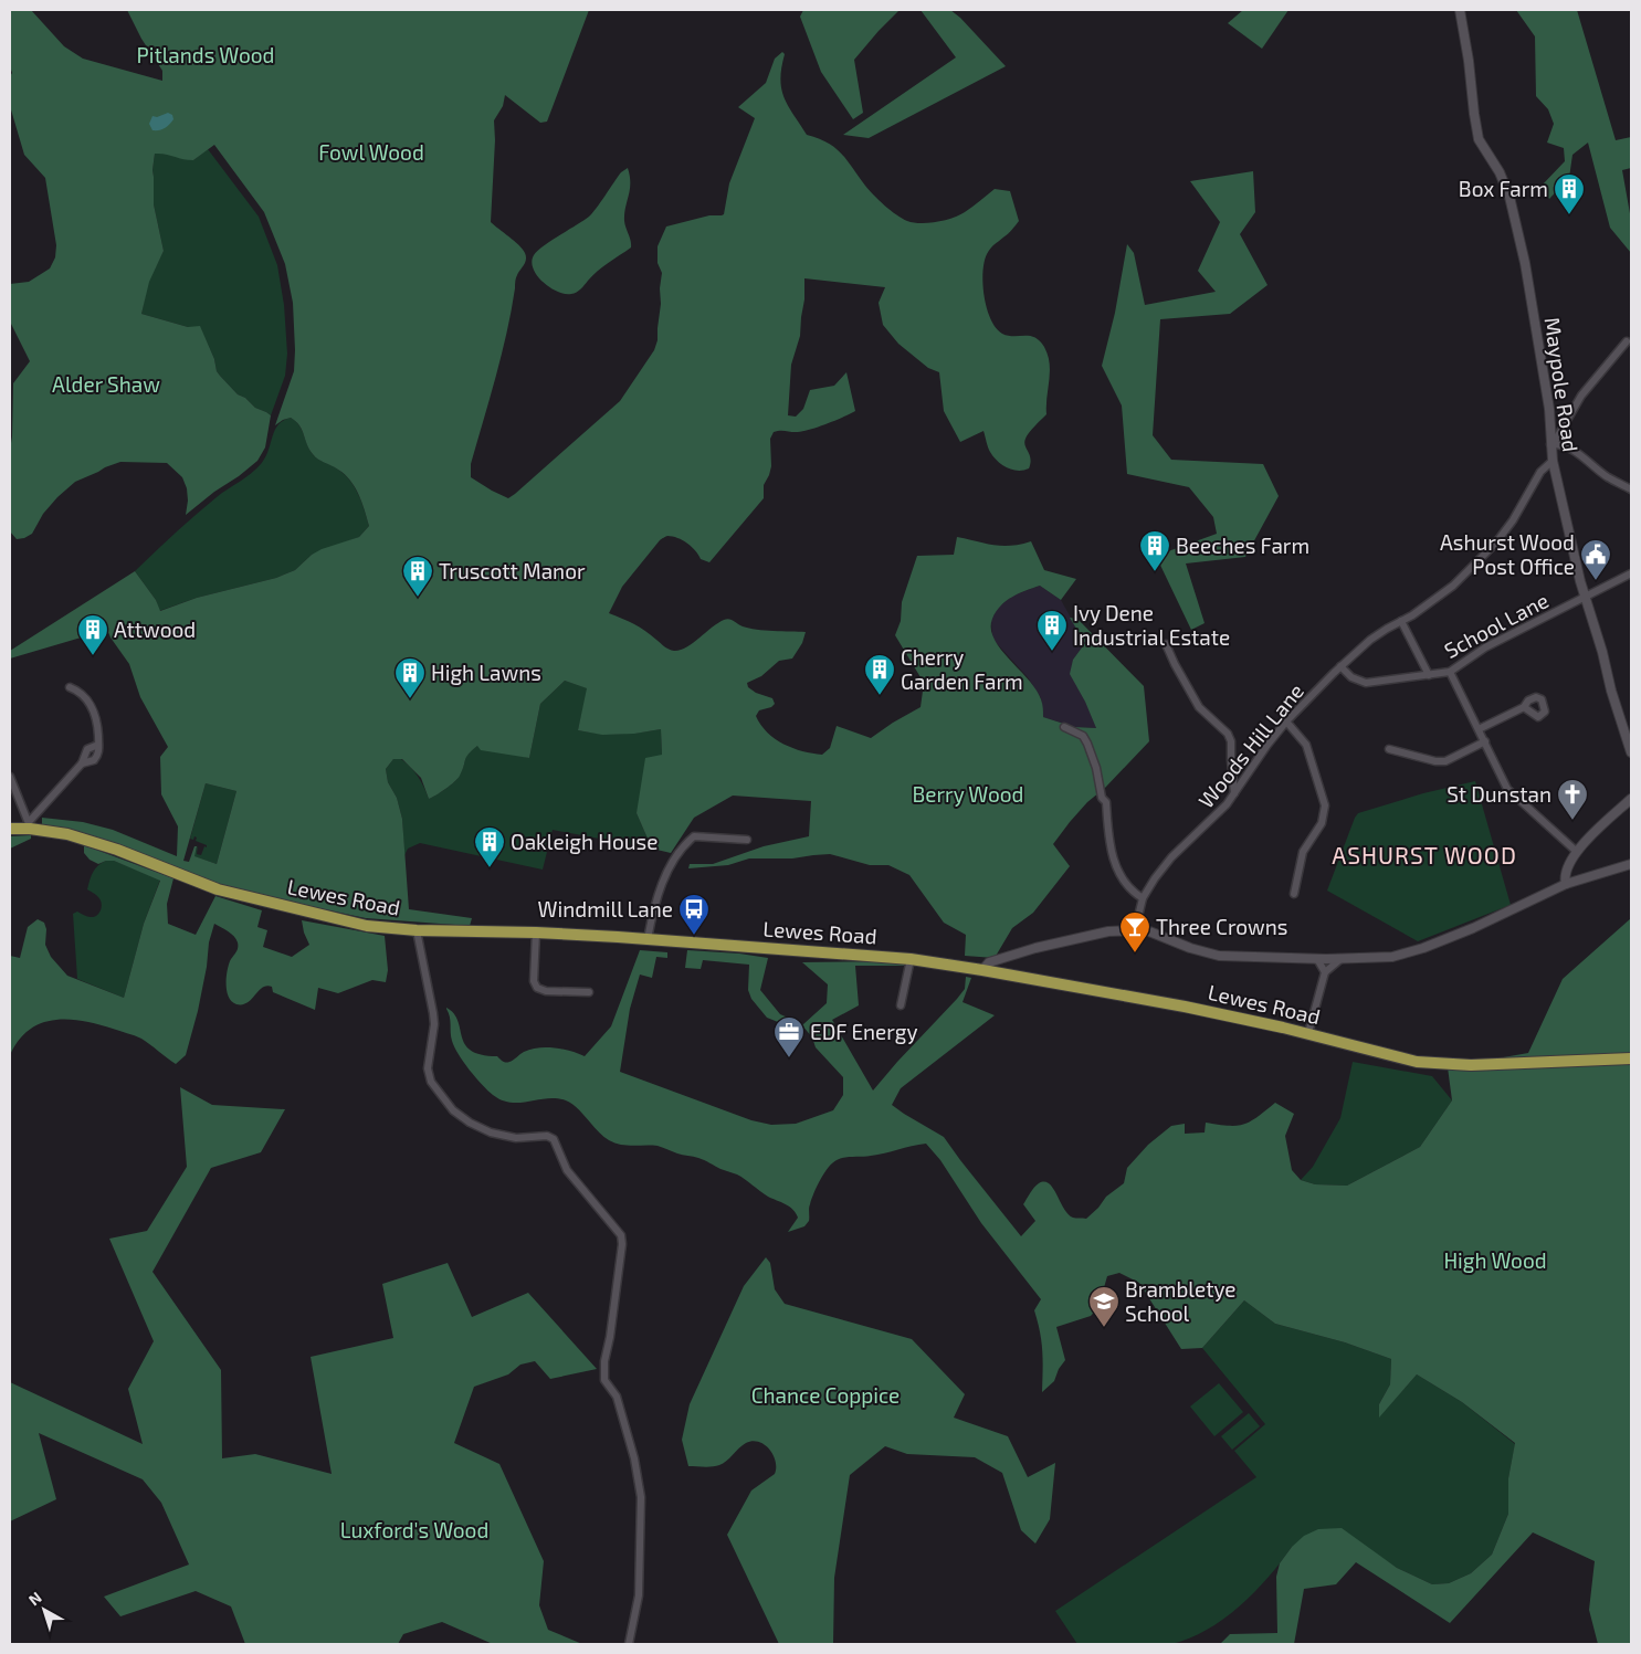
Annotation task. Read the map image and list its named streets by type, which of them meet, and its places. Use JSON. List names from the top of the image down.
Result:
{
  "streets": {
    "highway": ["Lewes Road"],
    "street": ["Maypole Road", "School Lane", "Woods Hill Lane"]
  },
  "crossings": [
    ["Maypole Road", "School Lane"],
    ["Maypole Road", "Woods Hill Lane"],
    ["School Lane", "Woods Hill Lane"]
  ],
  "districts": ["ASHURST WOOD"],
  "parks": [
    "Pitlands Wood",
    "Fowl Wood",
    "Alder Shaw",
    "Berry Wood",
    "High Wood",
    "Chance Coppice",
    "Luxford's Wood"
  ],
  "places": {
    "building": [
      "Box Farm",
      "Beeches Farm",
      "Truscott Manor",
      "Ivy Dene Industrial Estate",
      "Attwood",
      "Cherry Garden Farm",
      "High Lawns",
      "Oakleigh House"
    ],
    "public building": ["Ashurst Wood Post Office"],
    "church": ["St Dunstan"],
    "bus stop": ["Windmill Lane"],
    "bar": ["Three Crowns"],
    "office": ["EDF Energy"],
    "school or university": ["Brambletye School"]
  },
  "north": "top left"
}
